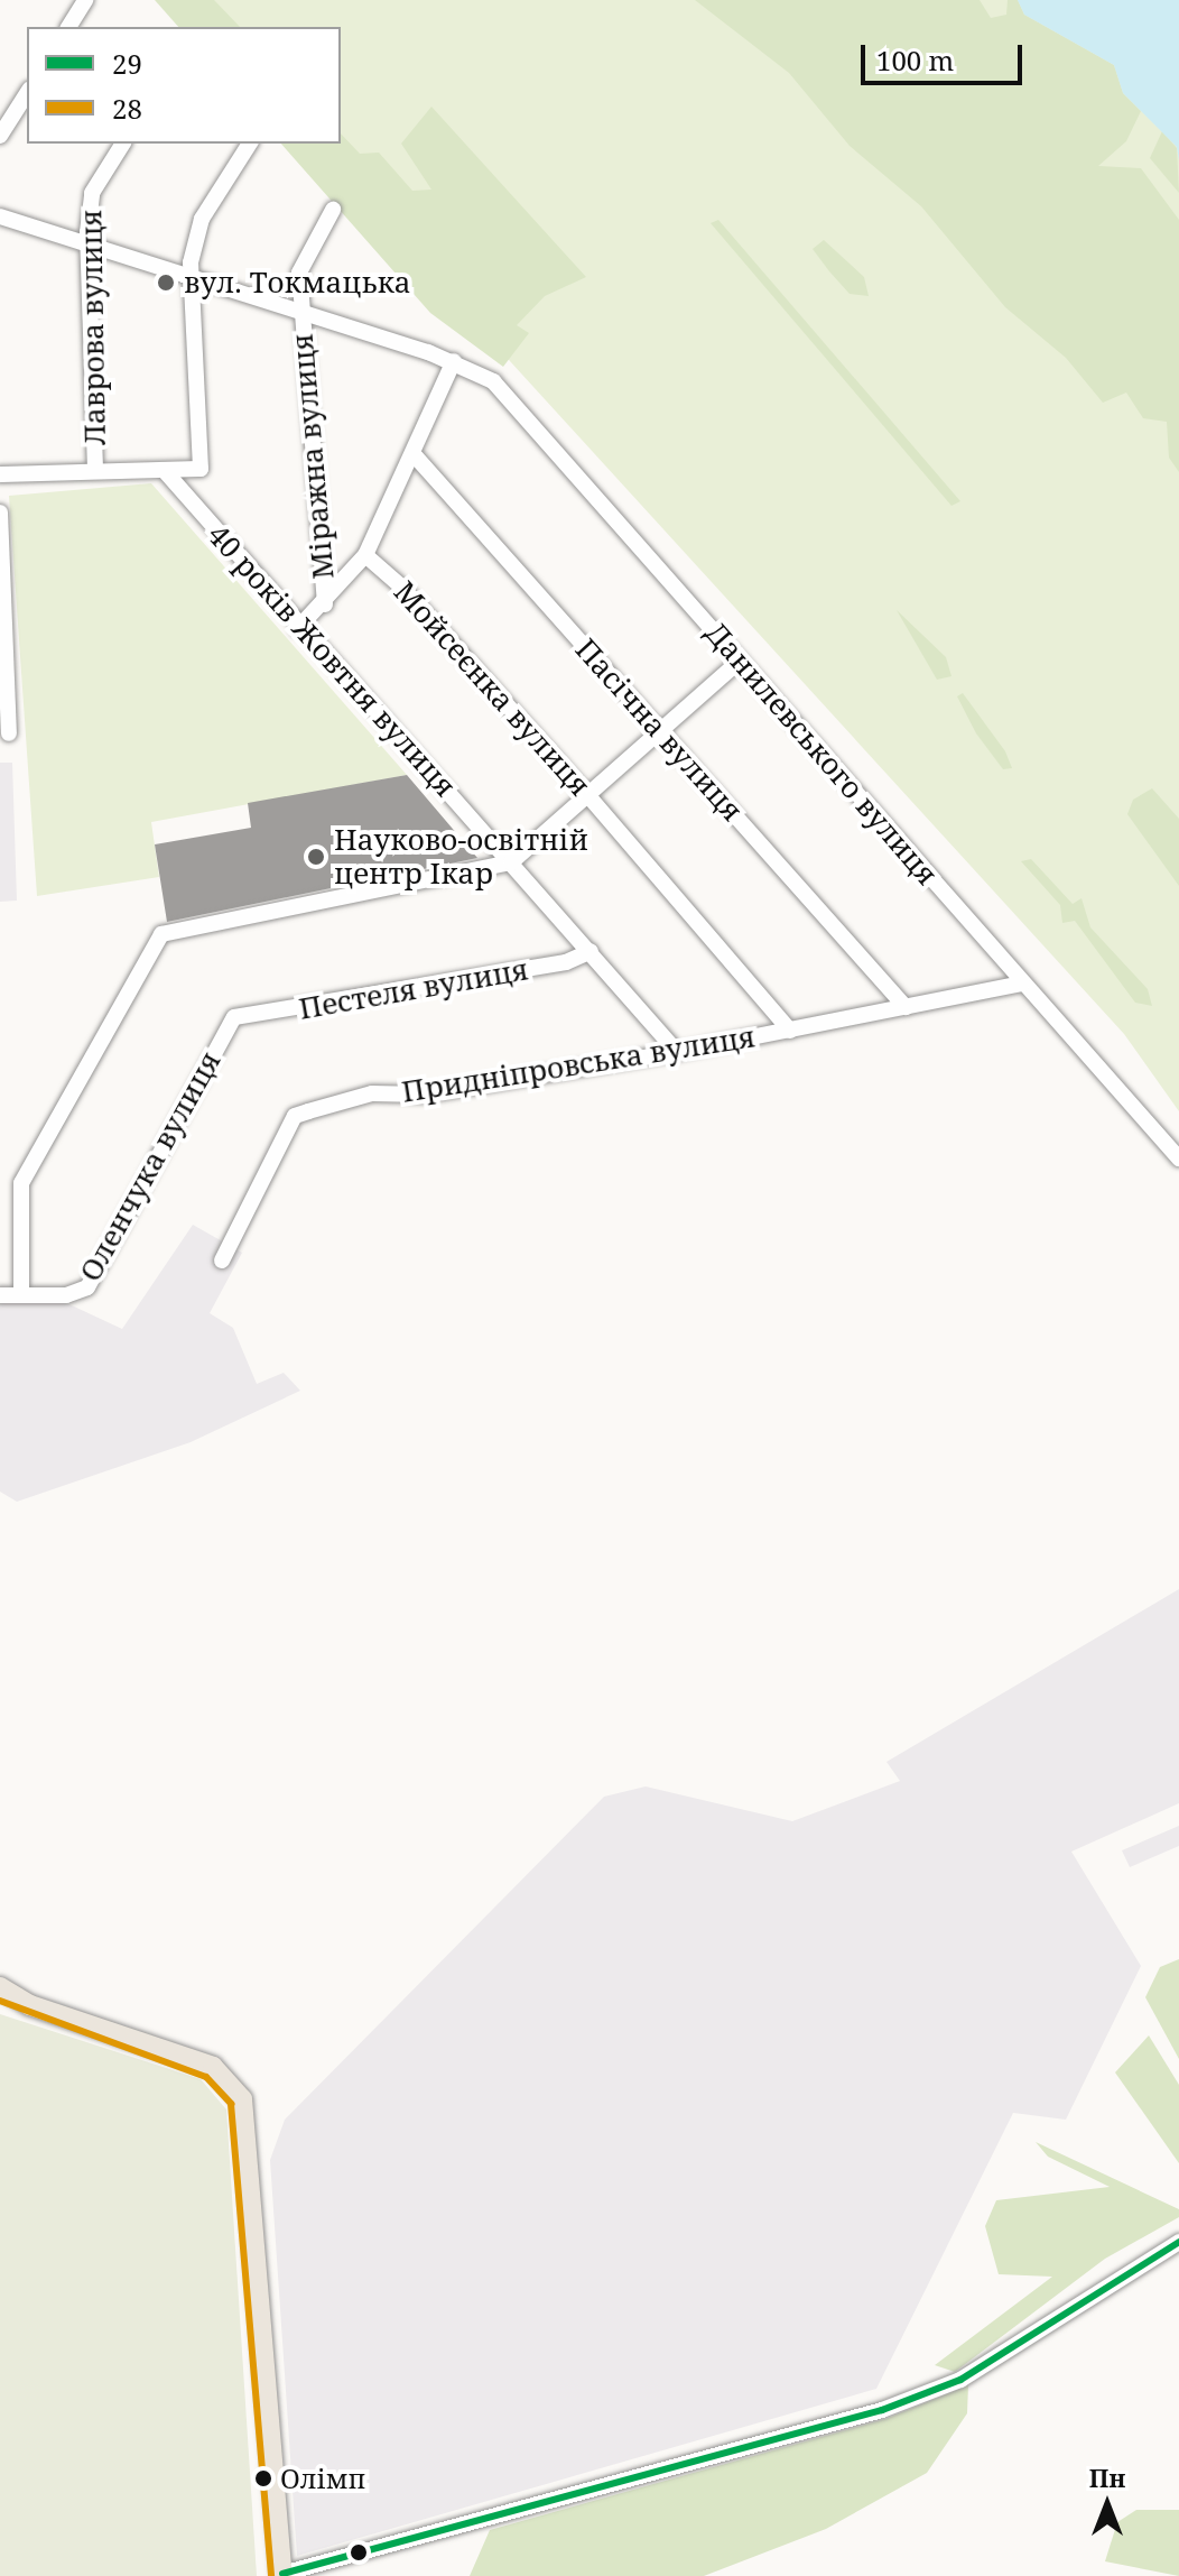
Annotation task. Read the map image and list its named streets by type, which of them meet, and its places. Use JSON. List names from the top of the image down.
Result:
{
  "streets": {
    "street": [
      "Лаврова вулиця",
      "Міражна вулиця",
      "40 років Жовтня вулиця",
      "Мойсеєнка вулиця",
      "Пасічна вулиця",
      "Данилевського вулиця",
      "Пестеля вулиця",
      "Придніпровська вулиця",
      "Оленчука вулиця"
    ]
  },
  "crossings": [
    ["Лаврова вулиця", "Данилевського вулиця"],
    ["Міражна вулиця", "Данилевського вулиця"],
    ["40 років Жовтня вулиця", "Пестеля вулиця"],
    ["40 років Жовтня вулиця", "Придніпровська вулиця"],
    ["Мойсеєнка вулиця", "Придніпровська вулиця"],
    ["Пасічна вулиця", "Придніпровська вулиця"],
    ["Данилевського вулиця", "Придніпровська вулиця"],
    ["Пестеля вулиця", "Оленчука вулиця"]
  ],
  "places": ["вул. Токмацька", "Науково-освітній центр Ікар", "Олімп"],
  "lines": ["transit line 28", "transit line 29"],
  "legend": ["29", "28"],
  "scale_bar": "100 m",
  "north": "top"
}
